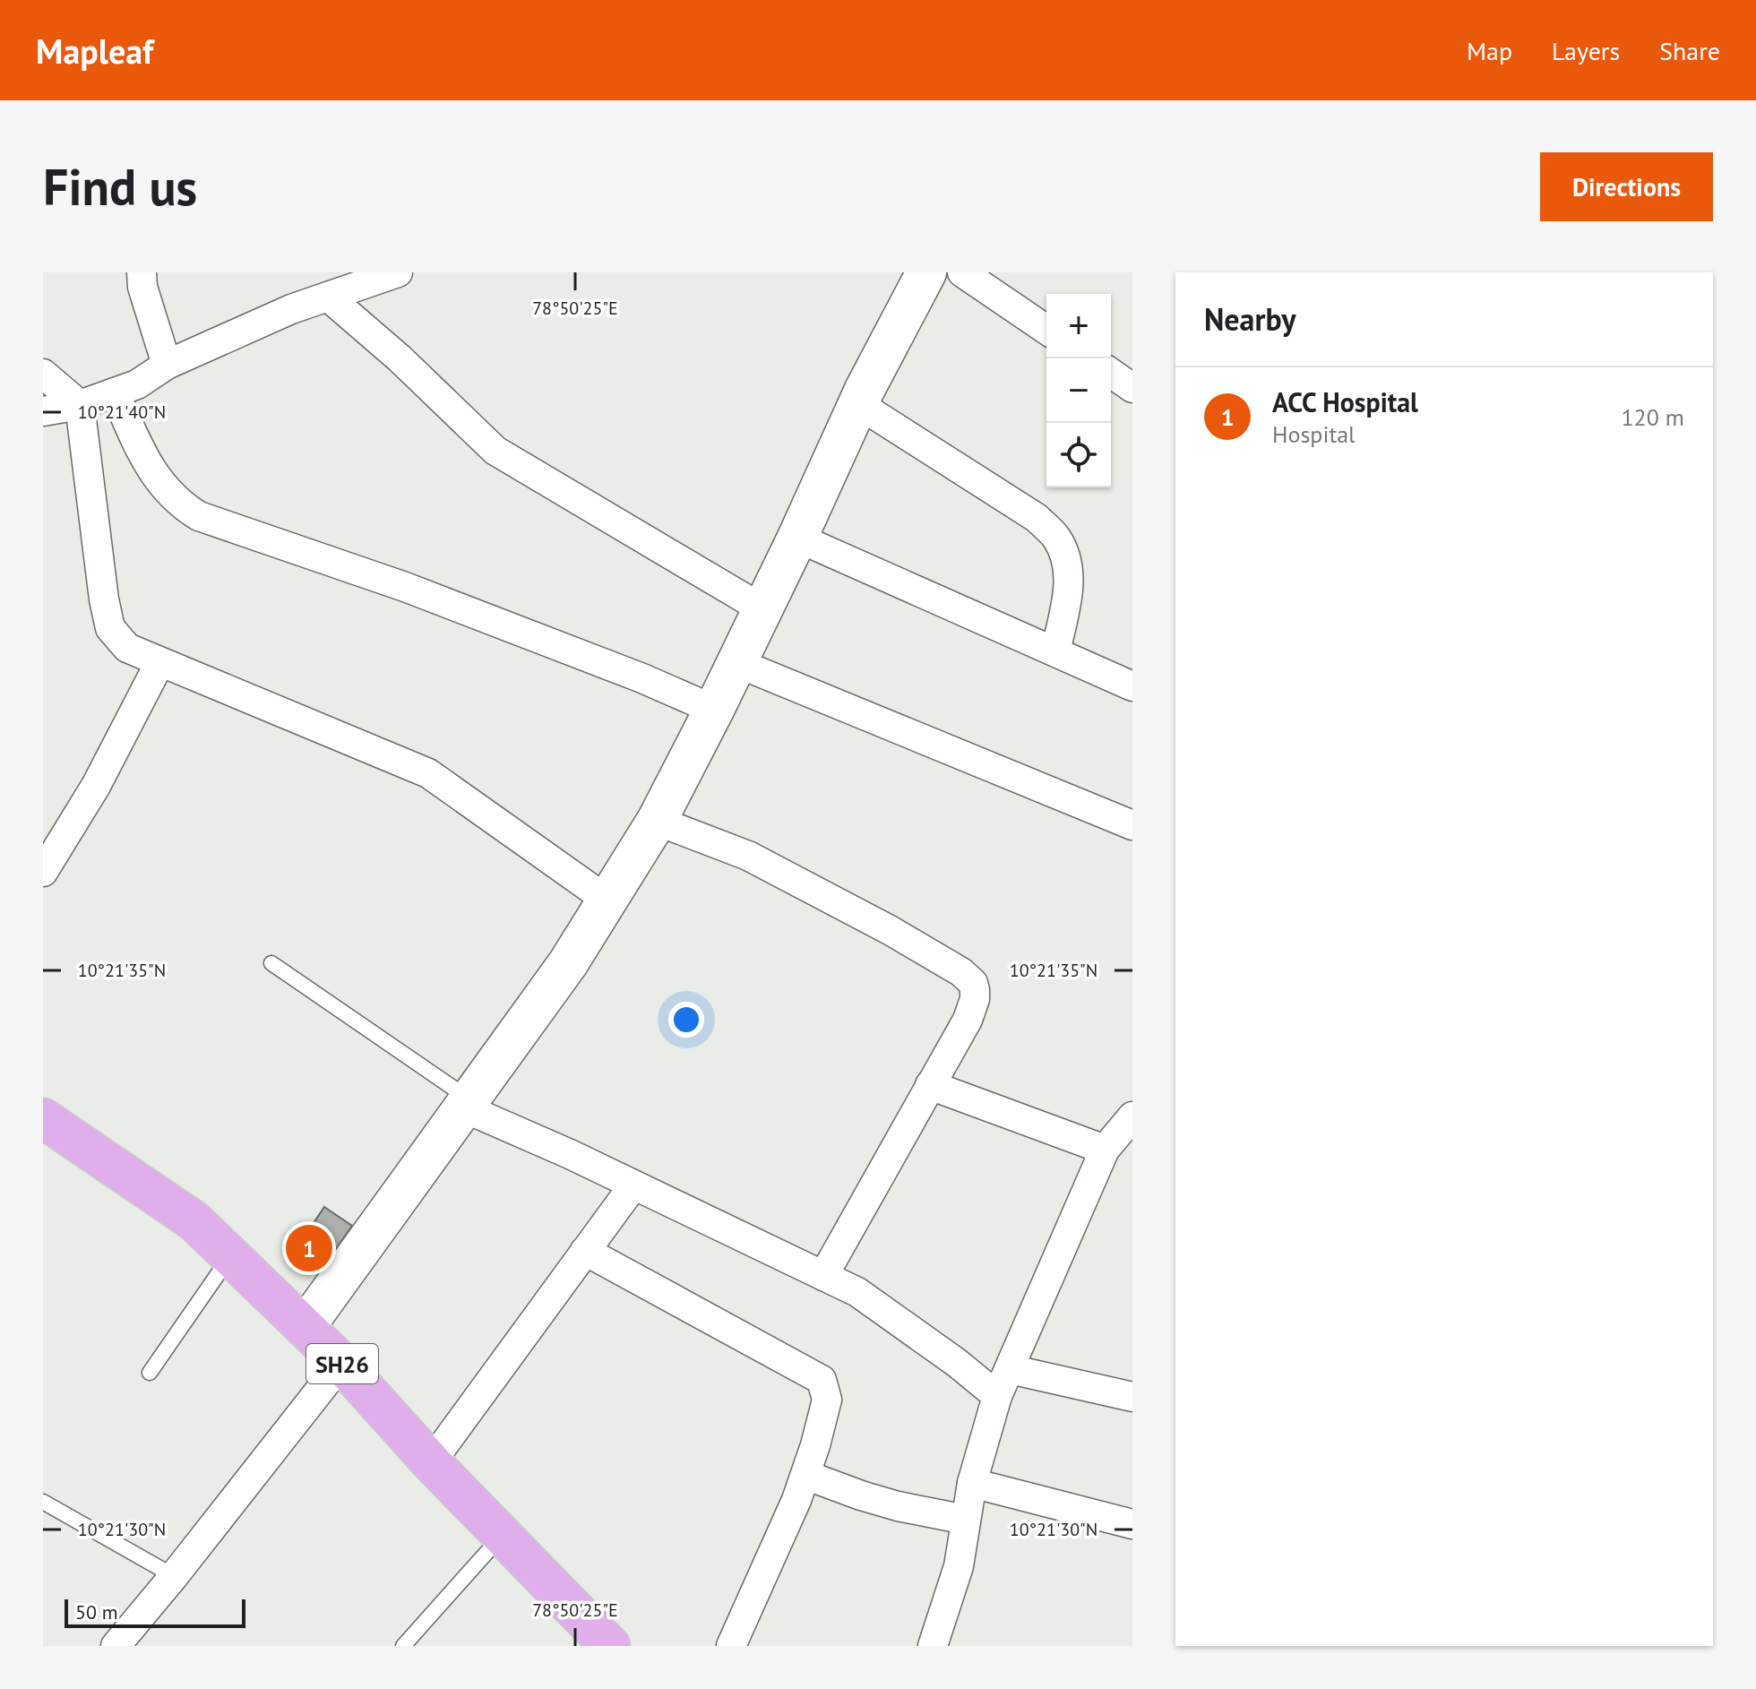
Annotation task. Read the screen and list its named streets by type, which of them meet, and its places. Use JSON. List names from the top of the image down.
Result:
{
  "streets": {
    "main road": ["SH26"]
  },
  "scale_bar": "50 m",
  "page": {
    "header": "Mapleaf",
    "nav": ["Map", "Layers", "Share"],
    "buttons": "Directions",
    "title": "Find us",
    "heading": "Nearby",
    "map_buttons": ["+", "−"],
    "list": [
      {
        "mark": "1",
        "name": "ACC Hospital",
        "note": "Hospital",
        "value": "120 m"
      }
    ],
    "pins": "1",
    "scale": "50 m"
  },
  "coordinates": [
    "78°50'25\"E",
    "10°21'40\"N",
    "10°21'35\"N",
    "10°21'30\"N"
  ]
}
